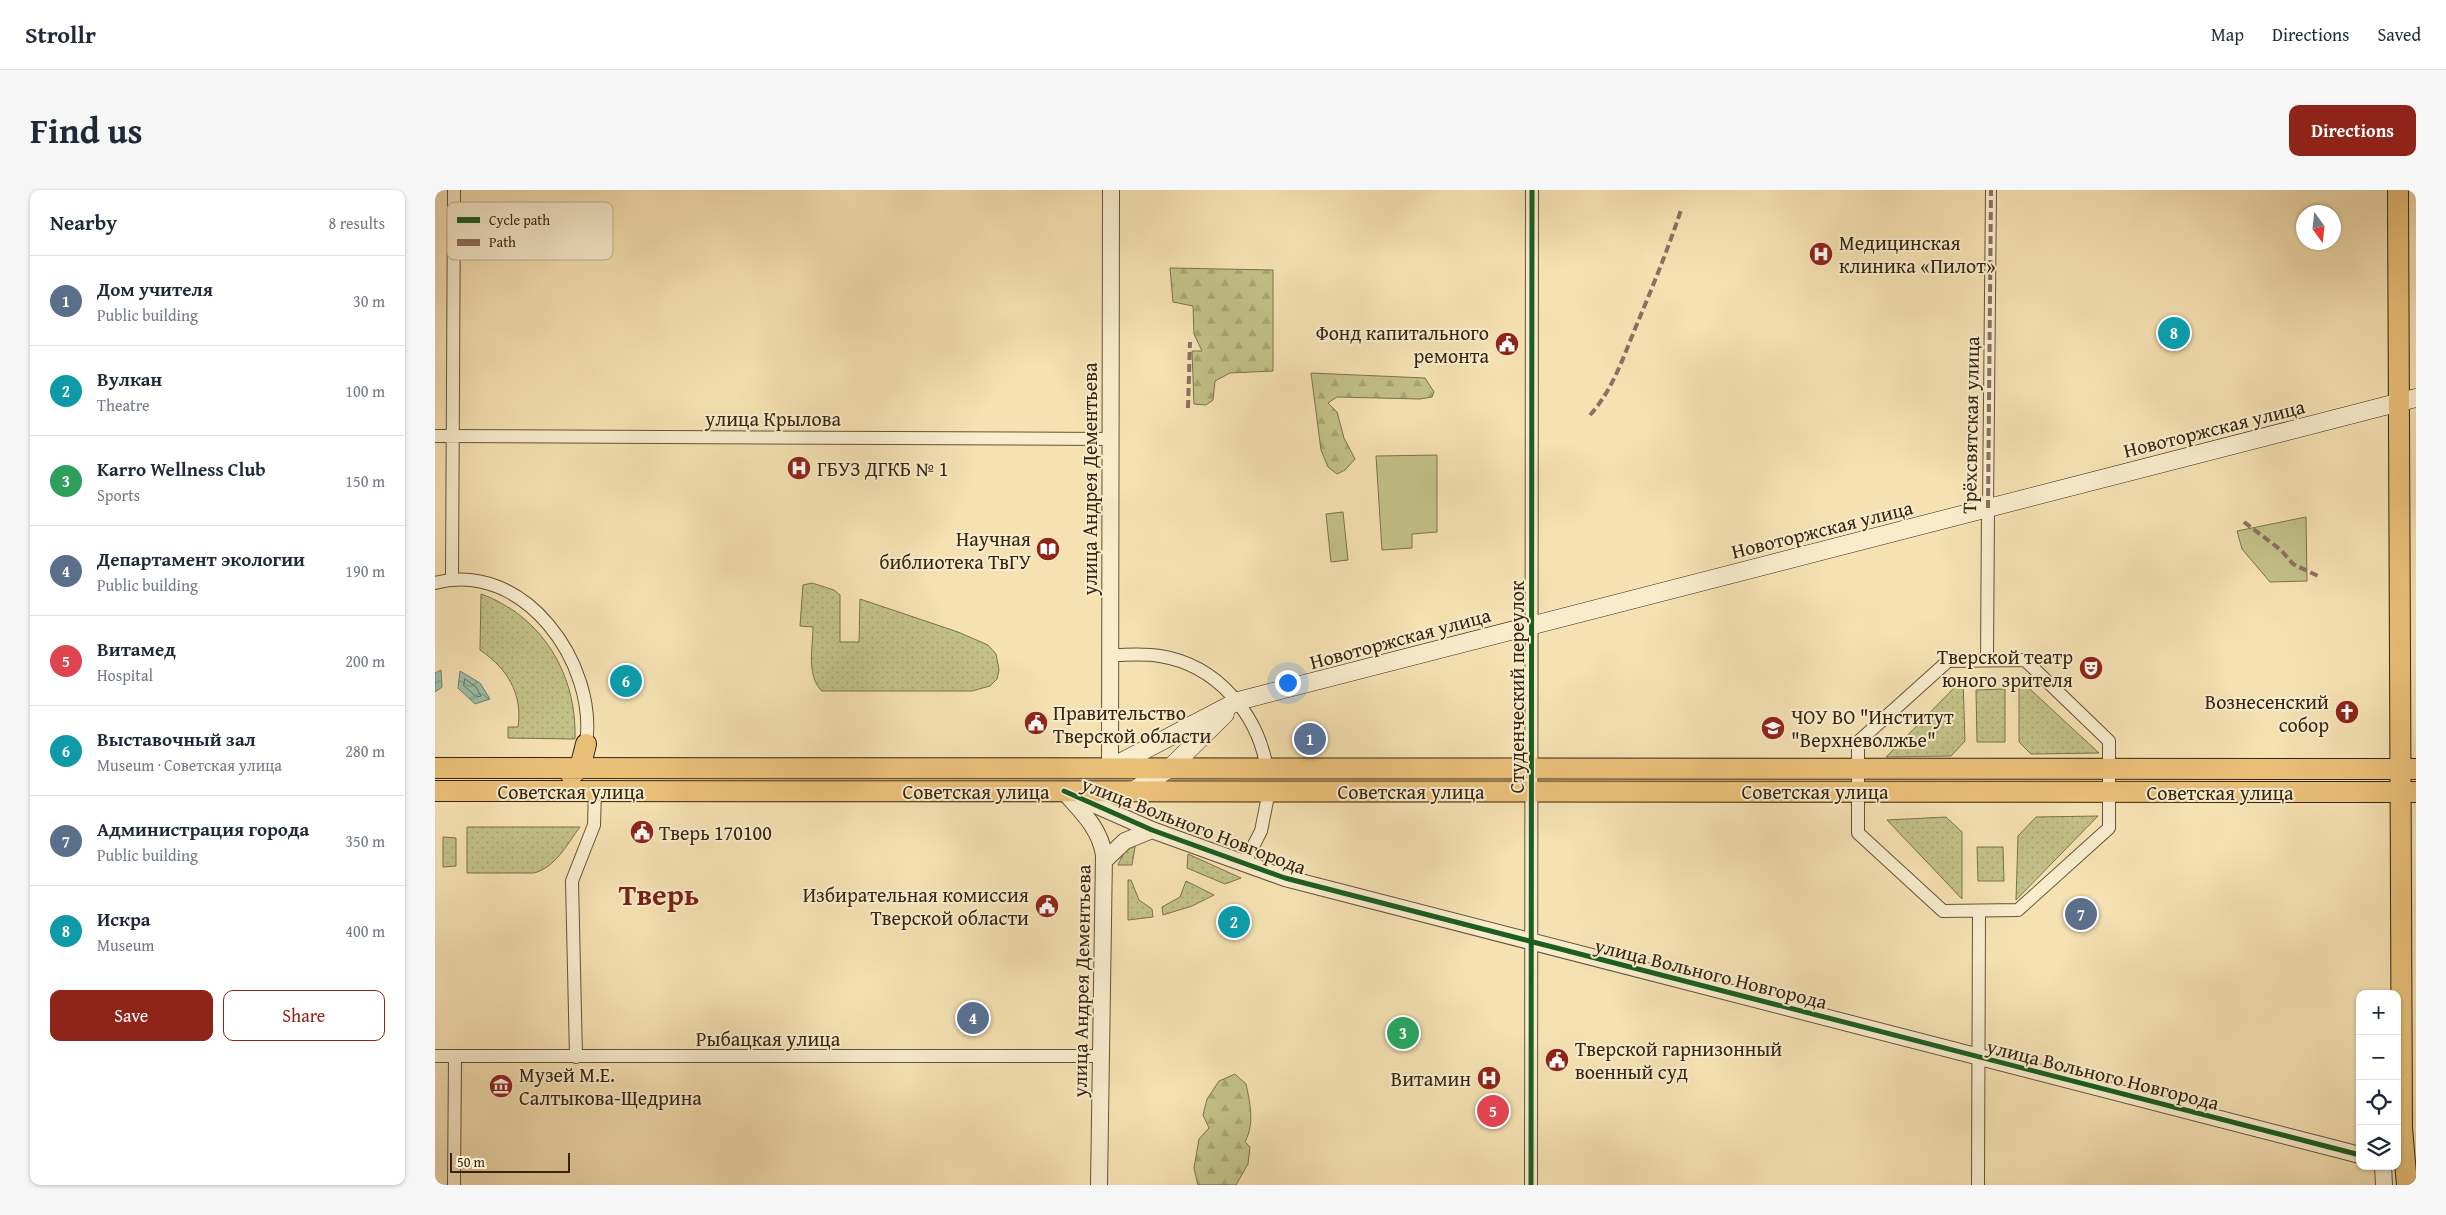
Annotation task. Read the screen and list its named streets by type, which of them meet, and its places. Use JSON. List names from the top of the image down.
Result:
{
  "streets": {
    "main road": ["Новоторжская улица", "Советская улица"],
    "street": [
      "улица Крылова",
      "Трёхсвятская улица",
      "улица Андрея Дементьева",
      "Студенческий переулок",
      "улица Вольного Новгорода",
      "Рыбацкая улица"
    ]
  },
  "crossings": [
    ["улица Крылова", "улица Андрея Дементьева"],
    ["Трёхсвятская улица", "Новоторжская улица"],
    ["Новоторжская улица", "улица Андрея Дементьева"],
    ["Новоторжская улица", "Студенческий переулок"],
    ["Новоторжская улица", "Советская улица"],
    ["улица Андрея Дементьева", "Советская улица"],
    ["улица Андрея Дементьева", "улица Вольного Новгорода"],
    ["улица Андрея Дементьева", "Рыбацкая улица"],
    ["Студенческий переулок", "Советская улица"],
    ["Студенческий переулок", "улица Вольного Новгорода"],
    ["Советская улица", "улица Вольного Новгорода"]
  ],
  "districts": ["Тверь"],
  "places": {
    "hospital": ["Медицинская клиника «Пилот»", "ГБУЗ ДГКБ № 1", "Витамин"],
    "public building": [
      "Фонд капитального ремонта",
      "Правительство Тверской области",
      "Тверь 170100",
      "Избирательная комиcсия Тверской области",
      "Тверской гарнизонный военный суд"
    ],
    "library": ["Научная библиотека ТвГУ"],
    "theatre": ["Тверской театр юного зрителя"],
    "church": ["Вознесенский собор"],
    "school or university": ["ЧОУ ВО \"Институт \"Верхневолжье\""],
    "museum": ["Музей М.Е. Салтыкова-Щедрина"]
  },
  "legend": ["Cycle path", "Path"],
  "scale_bar": "50 m",
  "north": "bottom",
  "page": {
    "header": "Strollr",
    "nav": ["Map", "Directions", "Saved"],
    "title": "Find us",
    "buttons": [
      "Directions",
      ["Save", "Share"]
    ],
    "heading": ["Nearby", "8 results"],
    "list": [
      {
        "mark": "1",
        "name": "Дом учителя",
        "note": "Public building",
        "value": "30 m"
      },
      {
        "mark": "2",
        "name": "Вулкан",
        "note": "Theatre",
        "value": "100 m"
      },
      {
        "mark": "3",
        "name": "Karro Wellness Club",
        "note": "Sports",
        "value": "150 m"
      },
      {
        "mark": "4",
        "name": "Департамент экологии",
        "note": "Public building",
        "value": "190 m"
      },
      {
        "mark": "5",
        "name": "Витамед",
        "note": "Hospital",
        "value": "200 m"
      },
      {
        "mark": "6",
        "name": "Выставочный зал",
        "note": "Museum · Советская улица",
        "value": "280 m"
      },
      {
        "mark": "7",
        "name": "Администрация города",
        "note": "Public building",
        "value": "350 m"
      },
      {
        "mark": "8",
        "name": "Искра",
        "note": "Museum",
        "value": "400 m"
      }
    ],
    "pins": [
      "8",
      "6",
      "1",
      "7",
      "2",
      "4",
      "3",
      "5"
    ],
    "map_buttons": ["+", "−"],
    "scale": "50 m"
  }
}
